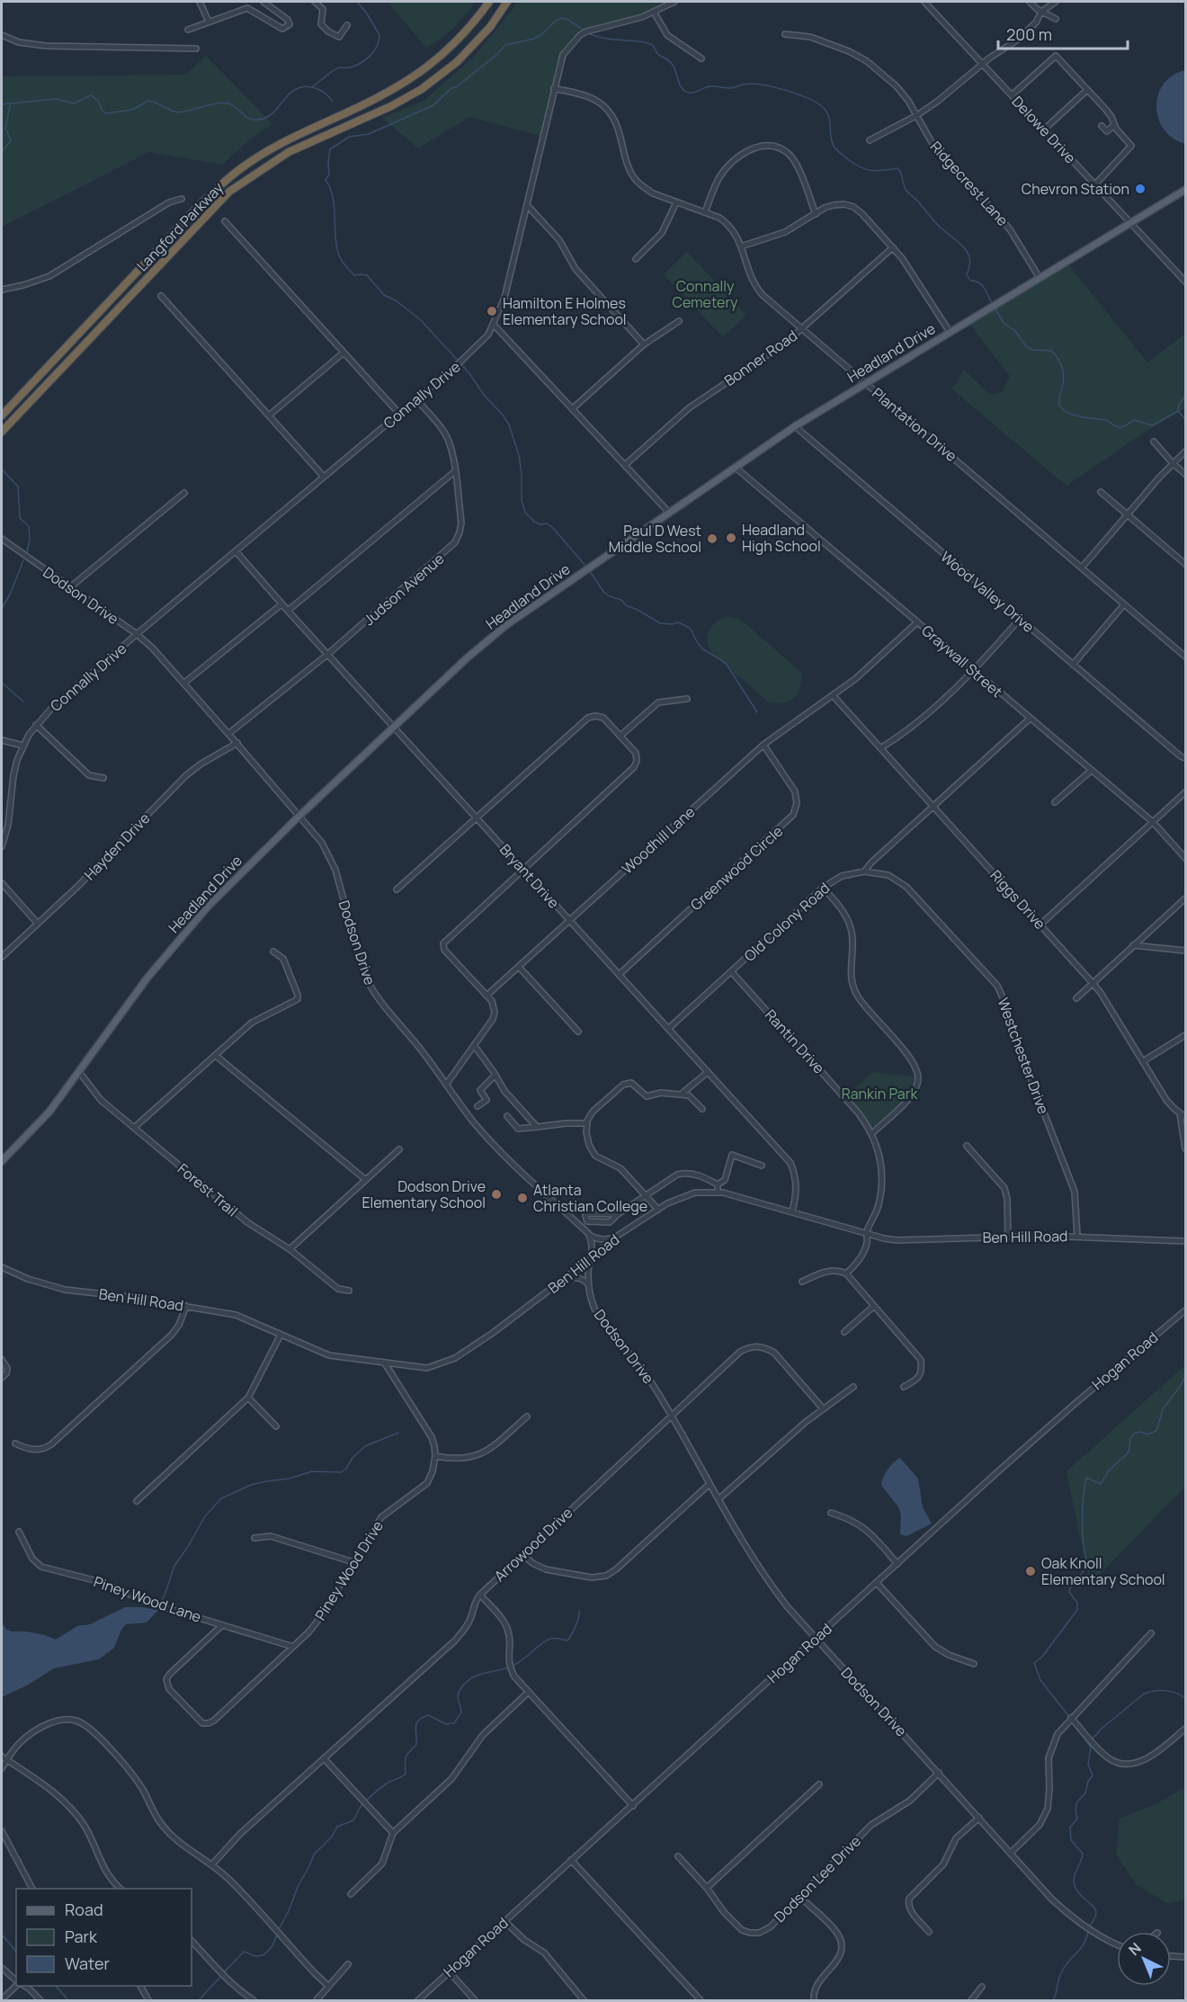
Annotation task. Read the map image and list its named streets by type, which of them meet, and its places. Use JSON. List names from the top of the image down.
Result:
{
  "streets": {
    "highway": ["Langford Parkway"],
    "main road": ["Headland Drive"],
    "street": [
      "Delowe Drive",
      "Ridgecrest Lane",
      "Bonner Road",
      "Connally Drive",
      "Plantation Drive",
      "Judson Avenue",
      "Wood Valley Drive",
      "Dodson Drive",
      "Graywall Street",
      "Woodhill Lane",
      "Hayden Drive",
      "Greenwood Circle",
      "Bryant Drive",
      "Riggs Drive",
      "Old Colony Road",
      "Rantin Drive",
      "Westchester Drive",
      "Forest Trail",
      "Ben Hill Road",
      "Hogan Road",
      "Arrowood Drive",
      "Piney Wood Drive",
      "Piney Wood Lane",
      "Dodson Lee Drive"
    ]
  },
  "crossings": [
    ["Delowe Drive", "Headland Drive"],
    ["Ridgecrest Lane", "Headland Drive"],
    ["Headland Drive", "Plantation Drive"],
    ["Headland Drive", "Wood Valley Drive"],
    ["Headland Drive", "Dodson Drive"],
    ["Headland Drive", "Graywall Street"],
    ["Headland Drive", "Bryant Drive"],
    ["Headland Drive", "Forest Trail"],
    ["Bonner Road", "Plantation Drive"],
    ["Connally Drive", "Plantation Drive"],
    ["Connally Drive", "Judson Avenue"],
    ["Connally Drive", "Dodson Drive"],
    ["Connally Drive", "Bryant Drive"],
    ["Judson Avenue", "Dodson Drive"],
    ["Judson Avenue", "Bryant Drive"],
    ["Dodson Drive", "Hayden Drive"],
    ["Dodson Drive", "Ben Hill Road"],
    ["Dodson Drive", "Hogan Road"],
    ["Dodson Drive", "Arrowood Drive"],
    ["Dodson Drive", "Dodson Lee Drive"],
    ["Graywall Street", "Woodhill Lane"],
    ["Woodhill Lane", "Greenwood Circle"],
    ["Woodhill Lane", "Bryant Drive"],
    ["Woodhill Lane", "Riggs Drive"],
    ["Greenwood Circle", "Bryant Drive"],
    ["Bryant Drive", "Old Colony Road"],
    ["Bryant Drive", "Ben Hill Road"],
    ["Old Colony Road", "Rantin Drive"],
    ["Old Colony Road", "Westchester Drive"],
    ["Rantin Drive", "Ben Hill Road"],
    ["Westchester Drive", "Ben Hill Road"],
    ["Piney Wood Drive", "Piney Wood Lane"]
  ],
  "parks": ["Connally Cemetery", "Rankin Park"],
  "places": [
    "Chevron Station",
    "Hamilton E Holmes Elementary School",
    "Headland High School",
    "Paul D West Middle School",
    "Dodson Drive Elementary School",
    "Atlanta Christian College",
    "Oak Knoll Elementary School"
  ],
  "legend": ["Road", "Park", "Water"],
  "scale_bar": "200 m",
  "north": "top left"
}
